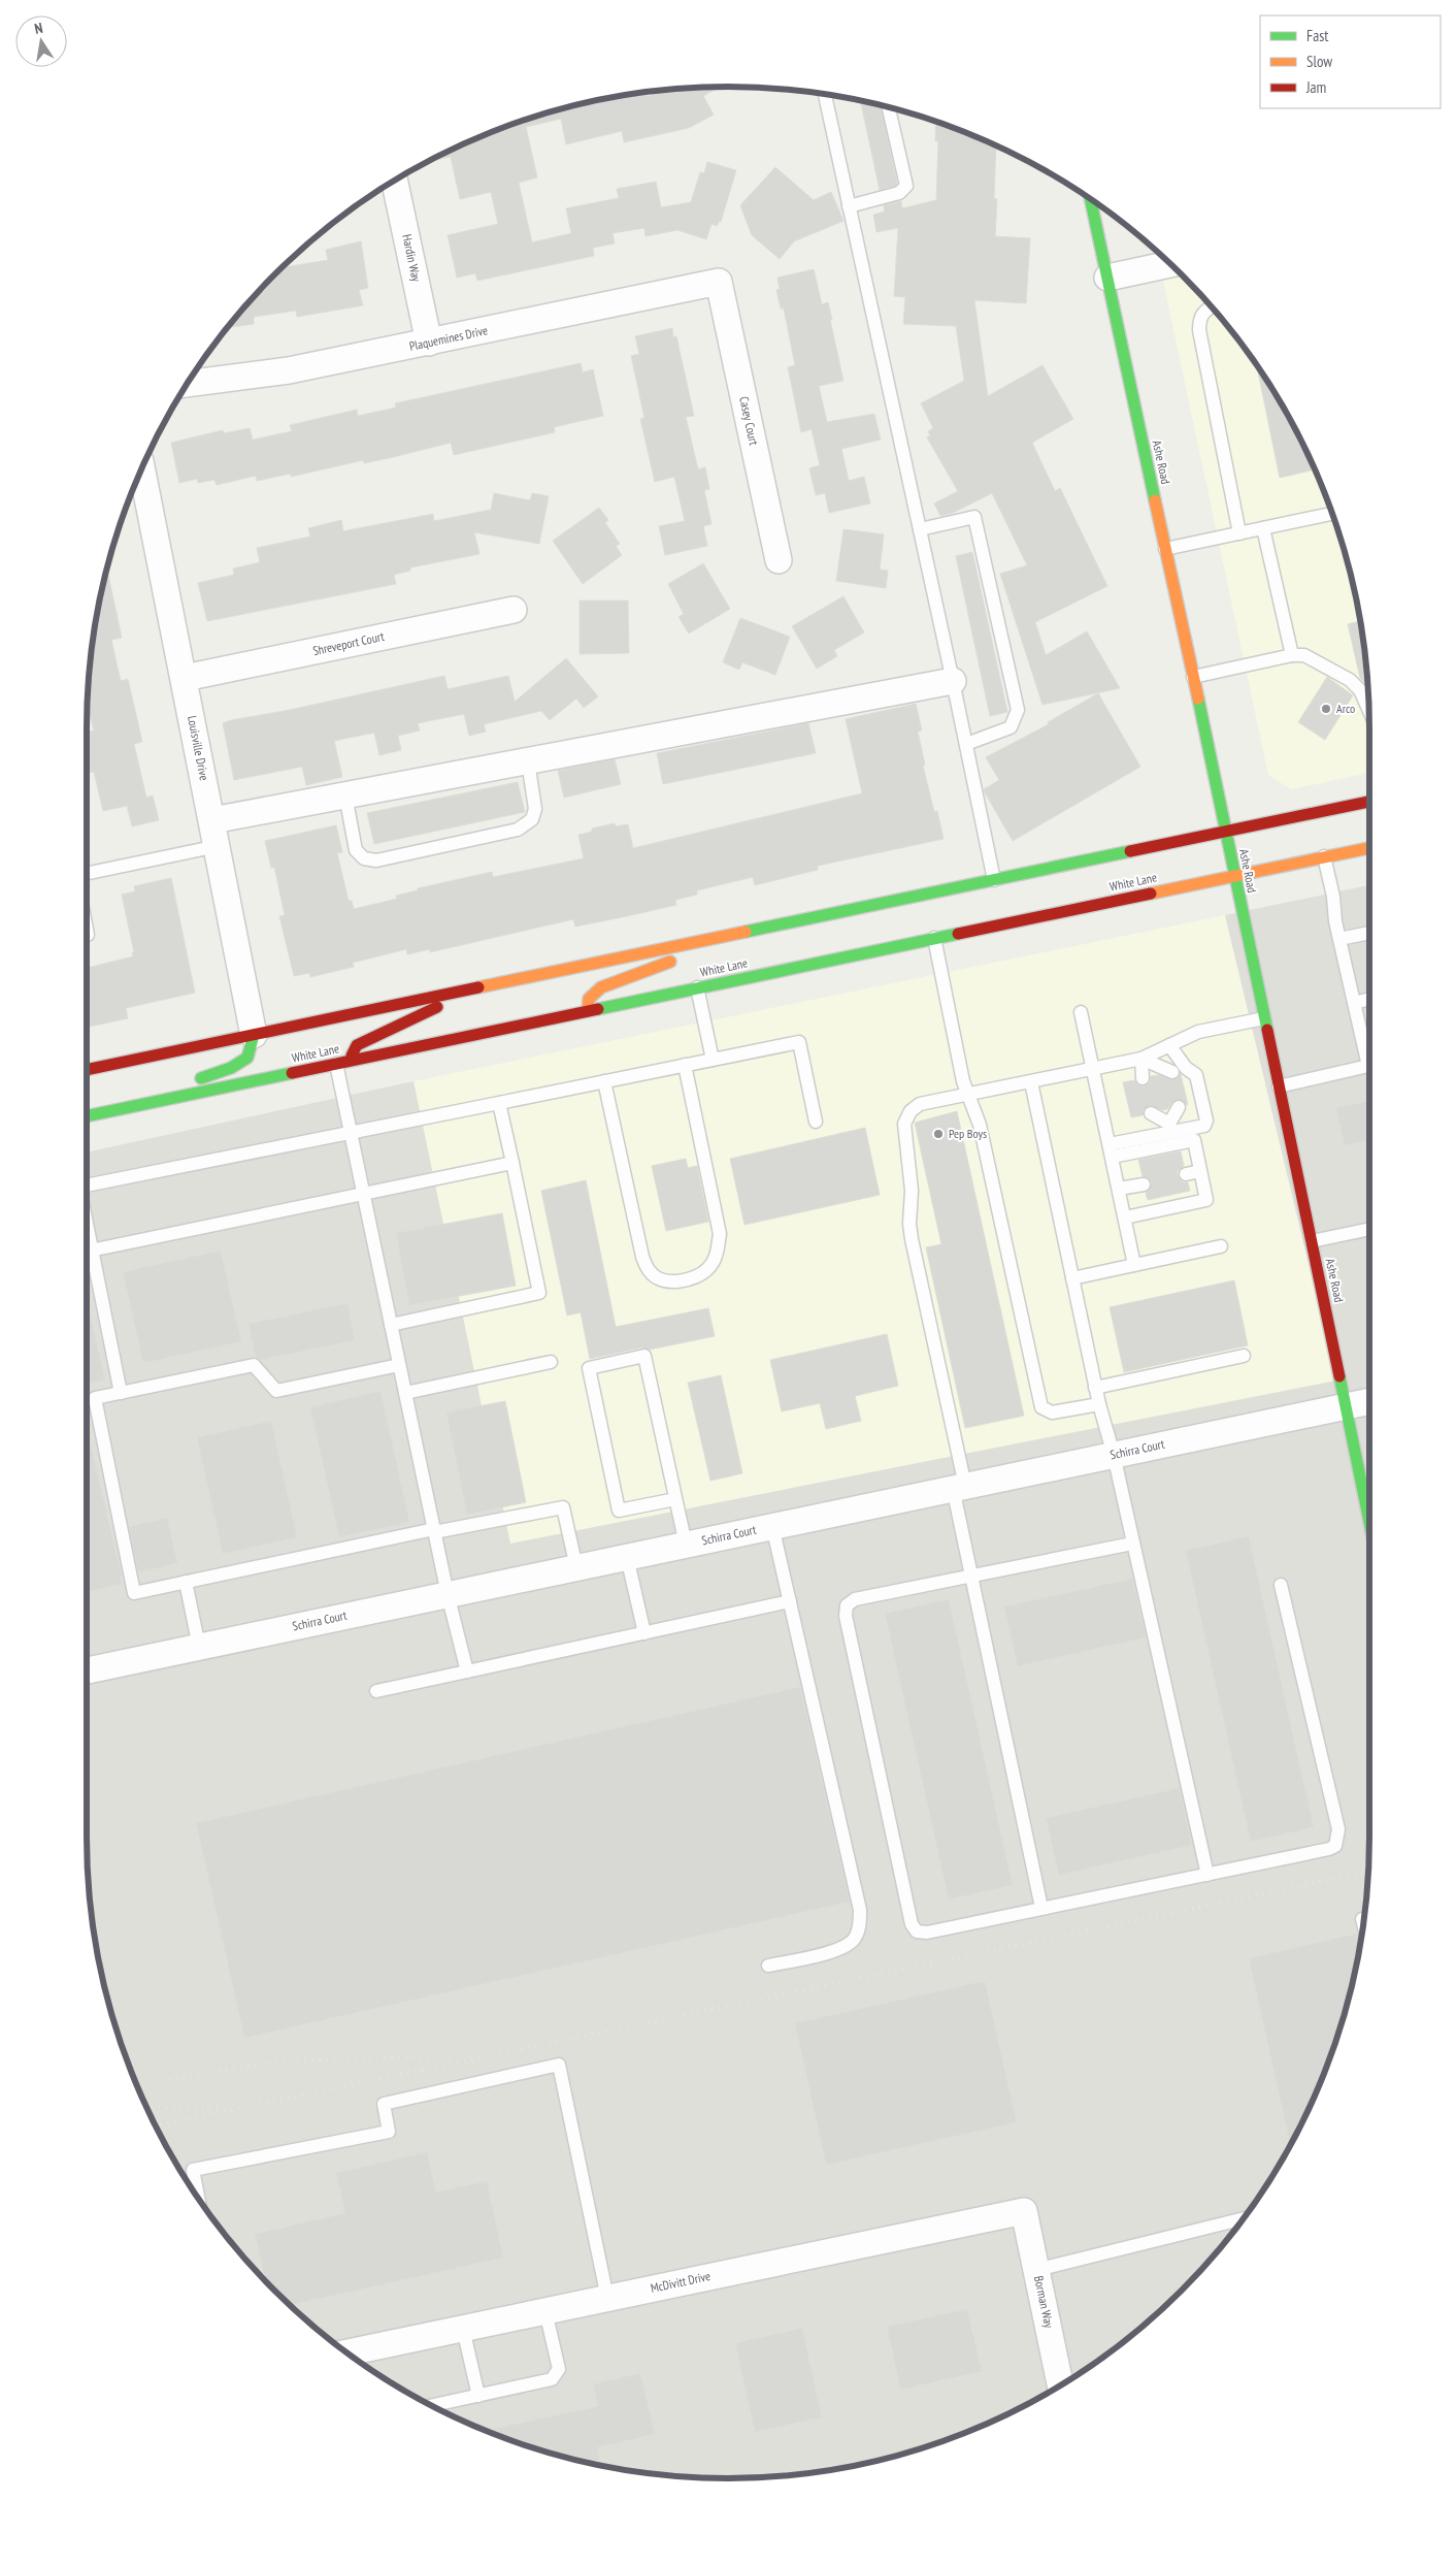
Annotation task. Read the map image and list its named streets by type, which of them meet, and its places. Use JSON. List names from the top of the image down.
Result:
{
  "streets": {
    "main road": ["Ashe Road", "White Lane"],
    "street": [
      "Hardin Way",
      "Plaquemines Drive",
      "Casey Court",
      "Shreveport Court",
      "Louisville Drive",
      "Schirra Court",
      "McDivitt Drive",
      "Borman Way"
    ]
  },
  "crossings": [
    ["Hardin Way", "Plaquemines Drive"],
    ["Plaquemines Drive", "Casey Court"],
    ["Ashe Road", "White Lane"],
    ["Ashe Road", "Schirra Court"],
    ["Shreveport Court", "Louisville Drive"],
    ["McDivitt Drive", "Borman Way"]
  ],
  "places": ["Arco", "Pep Boys"],
  "legend": ["Fast", "Slow", "Jam"],
  "north": "top"
}
